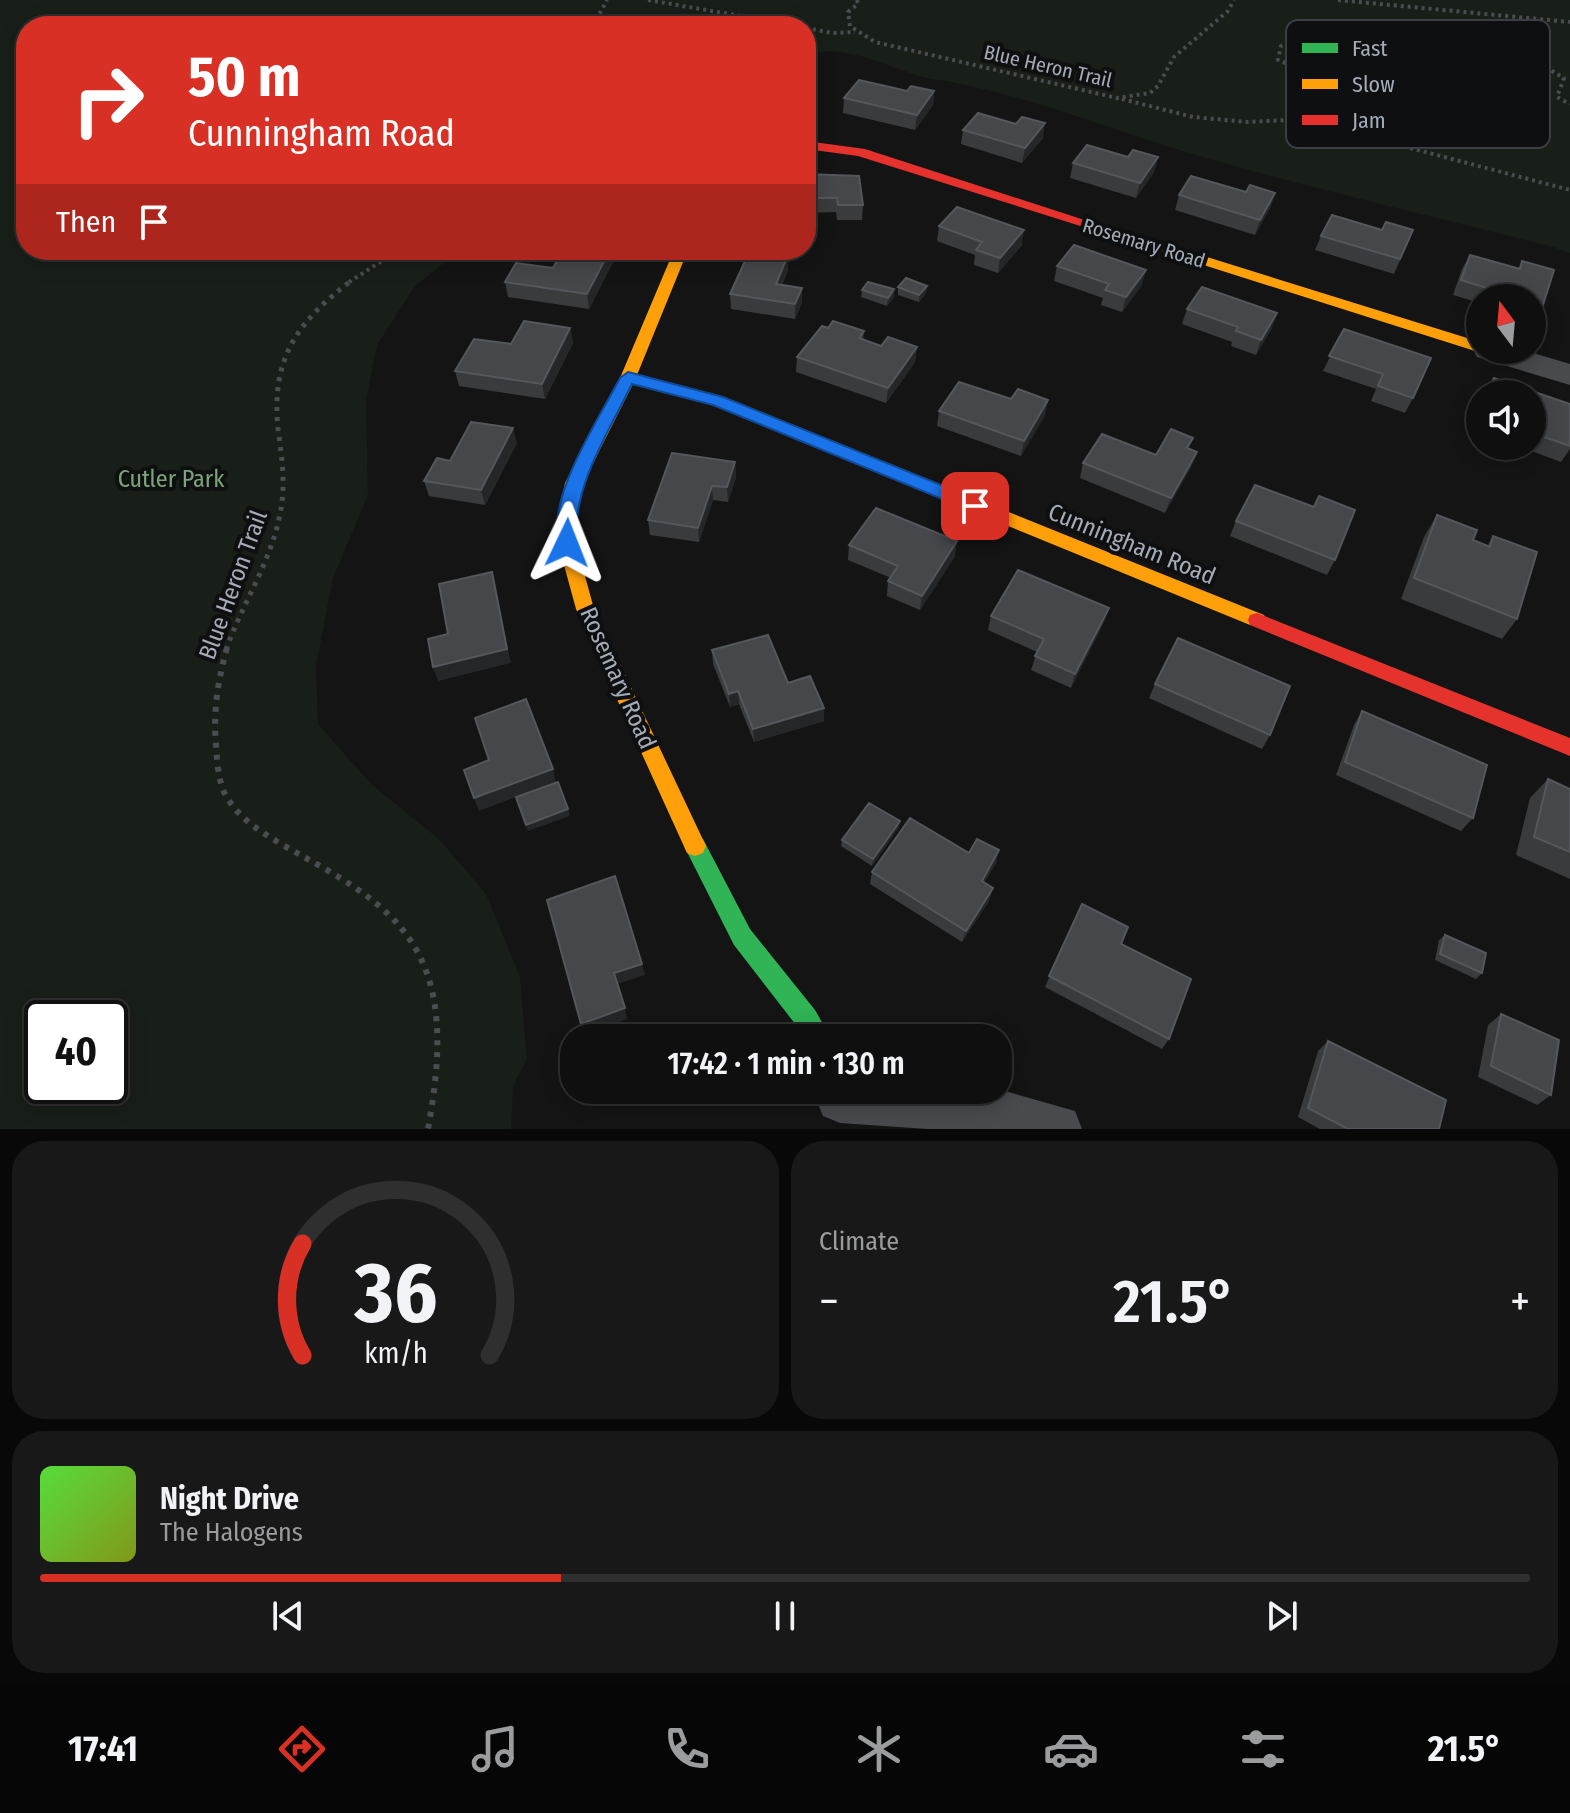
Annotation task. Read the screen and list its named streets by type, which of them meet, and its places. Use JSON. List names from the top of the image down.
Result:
{
  "streets": {
    "street": ["Rosemary Road", "Cunningham Road"],
    "path": ["Blue Heron Trail"]
  },
  "crossings": [
    ["Rosemary Road", "Cunningham Road"]
  ],
  "parks": ["Cutler Park"],
  "legend": ["Fast", "Slow", "Jam"],
  "north": "top",
  "page": {
    "turn": ["50 m", "Cunningham Road"],
    "then": "Then",
    "limit": "40",
    "trip": "17:42 · 1 min · 130 m",
    "tile": "Climate",
    "heat": ["−", "21.5°", "+"],
    "song": ["Night Drive", "The Halogens"],
    "tabs": ["17:41", "21.5°"],
    "gauge": ["36", "km/h"]
  }
}
